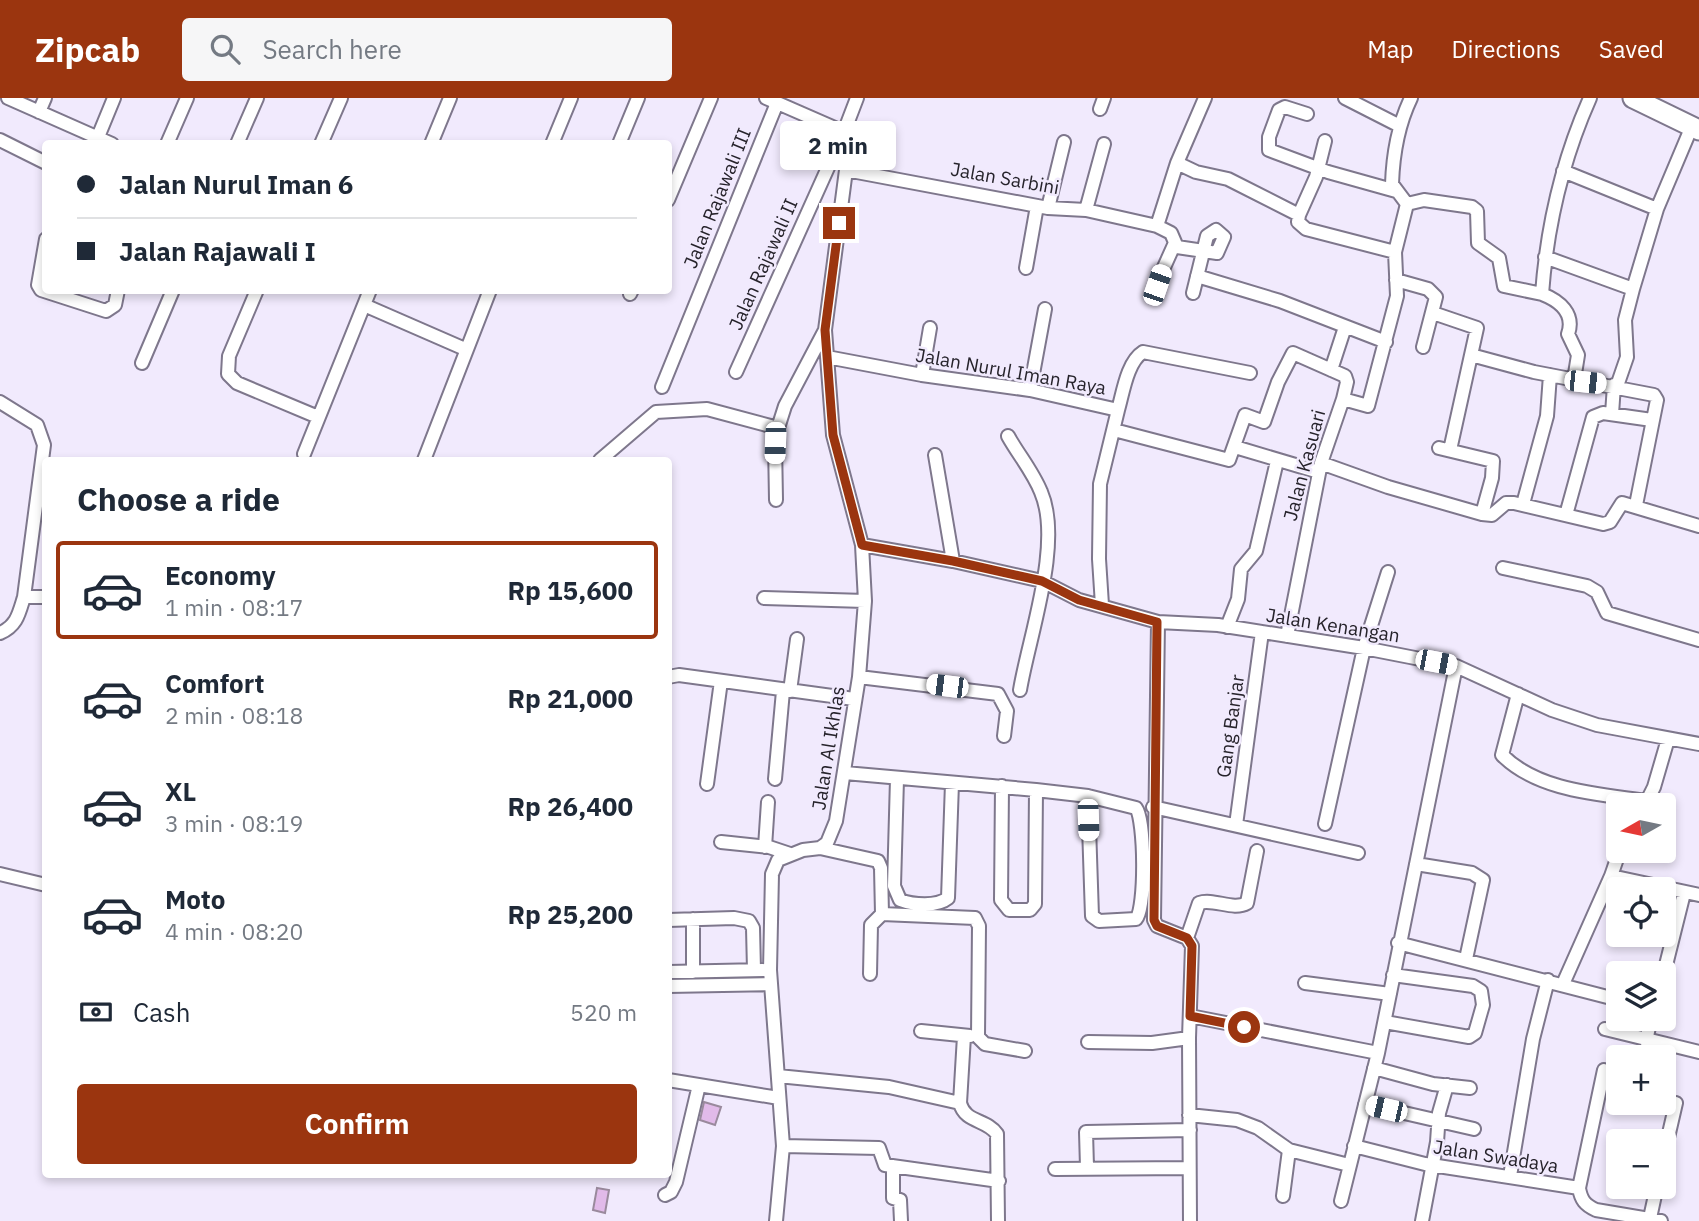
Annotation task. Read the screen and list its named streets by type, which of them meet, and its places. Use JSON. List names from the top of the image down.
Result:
{
  "streets": {
    "street": [
      "Jalan Sarbini",
      "Jalan Rajawali III",
      "Jalan Rajawali II",
      "Jalan Nurul Iman Raya",
      "Jalan Kasuari",
      "Jalan Kenangan",
      "Gang Banjar",
      "Jalan Al Ikhlas",
      "Jalan Swadaya"
    ]
  },
  "crossings": [
    ["Jalan Nurul Iman Raya", "Jalan Kenangan"],
    ["Jalan Nurul Iman Raya", "Jalan Al Ikhlas"],
    ["Jalan Kasuari", "Jalan Kenangan"],
    ["Jalan Kenangan", "Gang Banjar"],
    ["Jalan Kenangan", "Jalan Al Ikhlas"]
  ],
  "north": "left",
  "page": {
    "header": "Zipcab",
    "search": "Search here",
    "nav": ["Map", "Directions", "Saved"],
    "bubble": "2 min",
    "banner": ["Jalan Nurul Iman 6", "Jalan Rajawali I"],
    "heading": "Choose a ride",
    "list": [
      {
        "name": "Economy",
        "note": "1 min · 08:17",
        "value": "Rp 15,600"
      },
      {
        "name": "Comfort",
        "note": "2 min · 08:18",
        "value": "Rp 21,000"
      },
      {
        "name": "XL",
        "note": "3 min · 08:19",
        "value": "Rp 26,400"
      },
      {
        "name": "Moto",
        "note": "4 min · 08:20",
        "value": "Rp 25,200"
      }
    ],
    "map_buttons": ["+", "−"],
    "pay": ["Cash", "520 m"],
    "buttons": "Confirm"
  }
}
